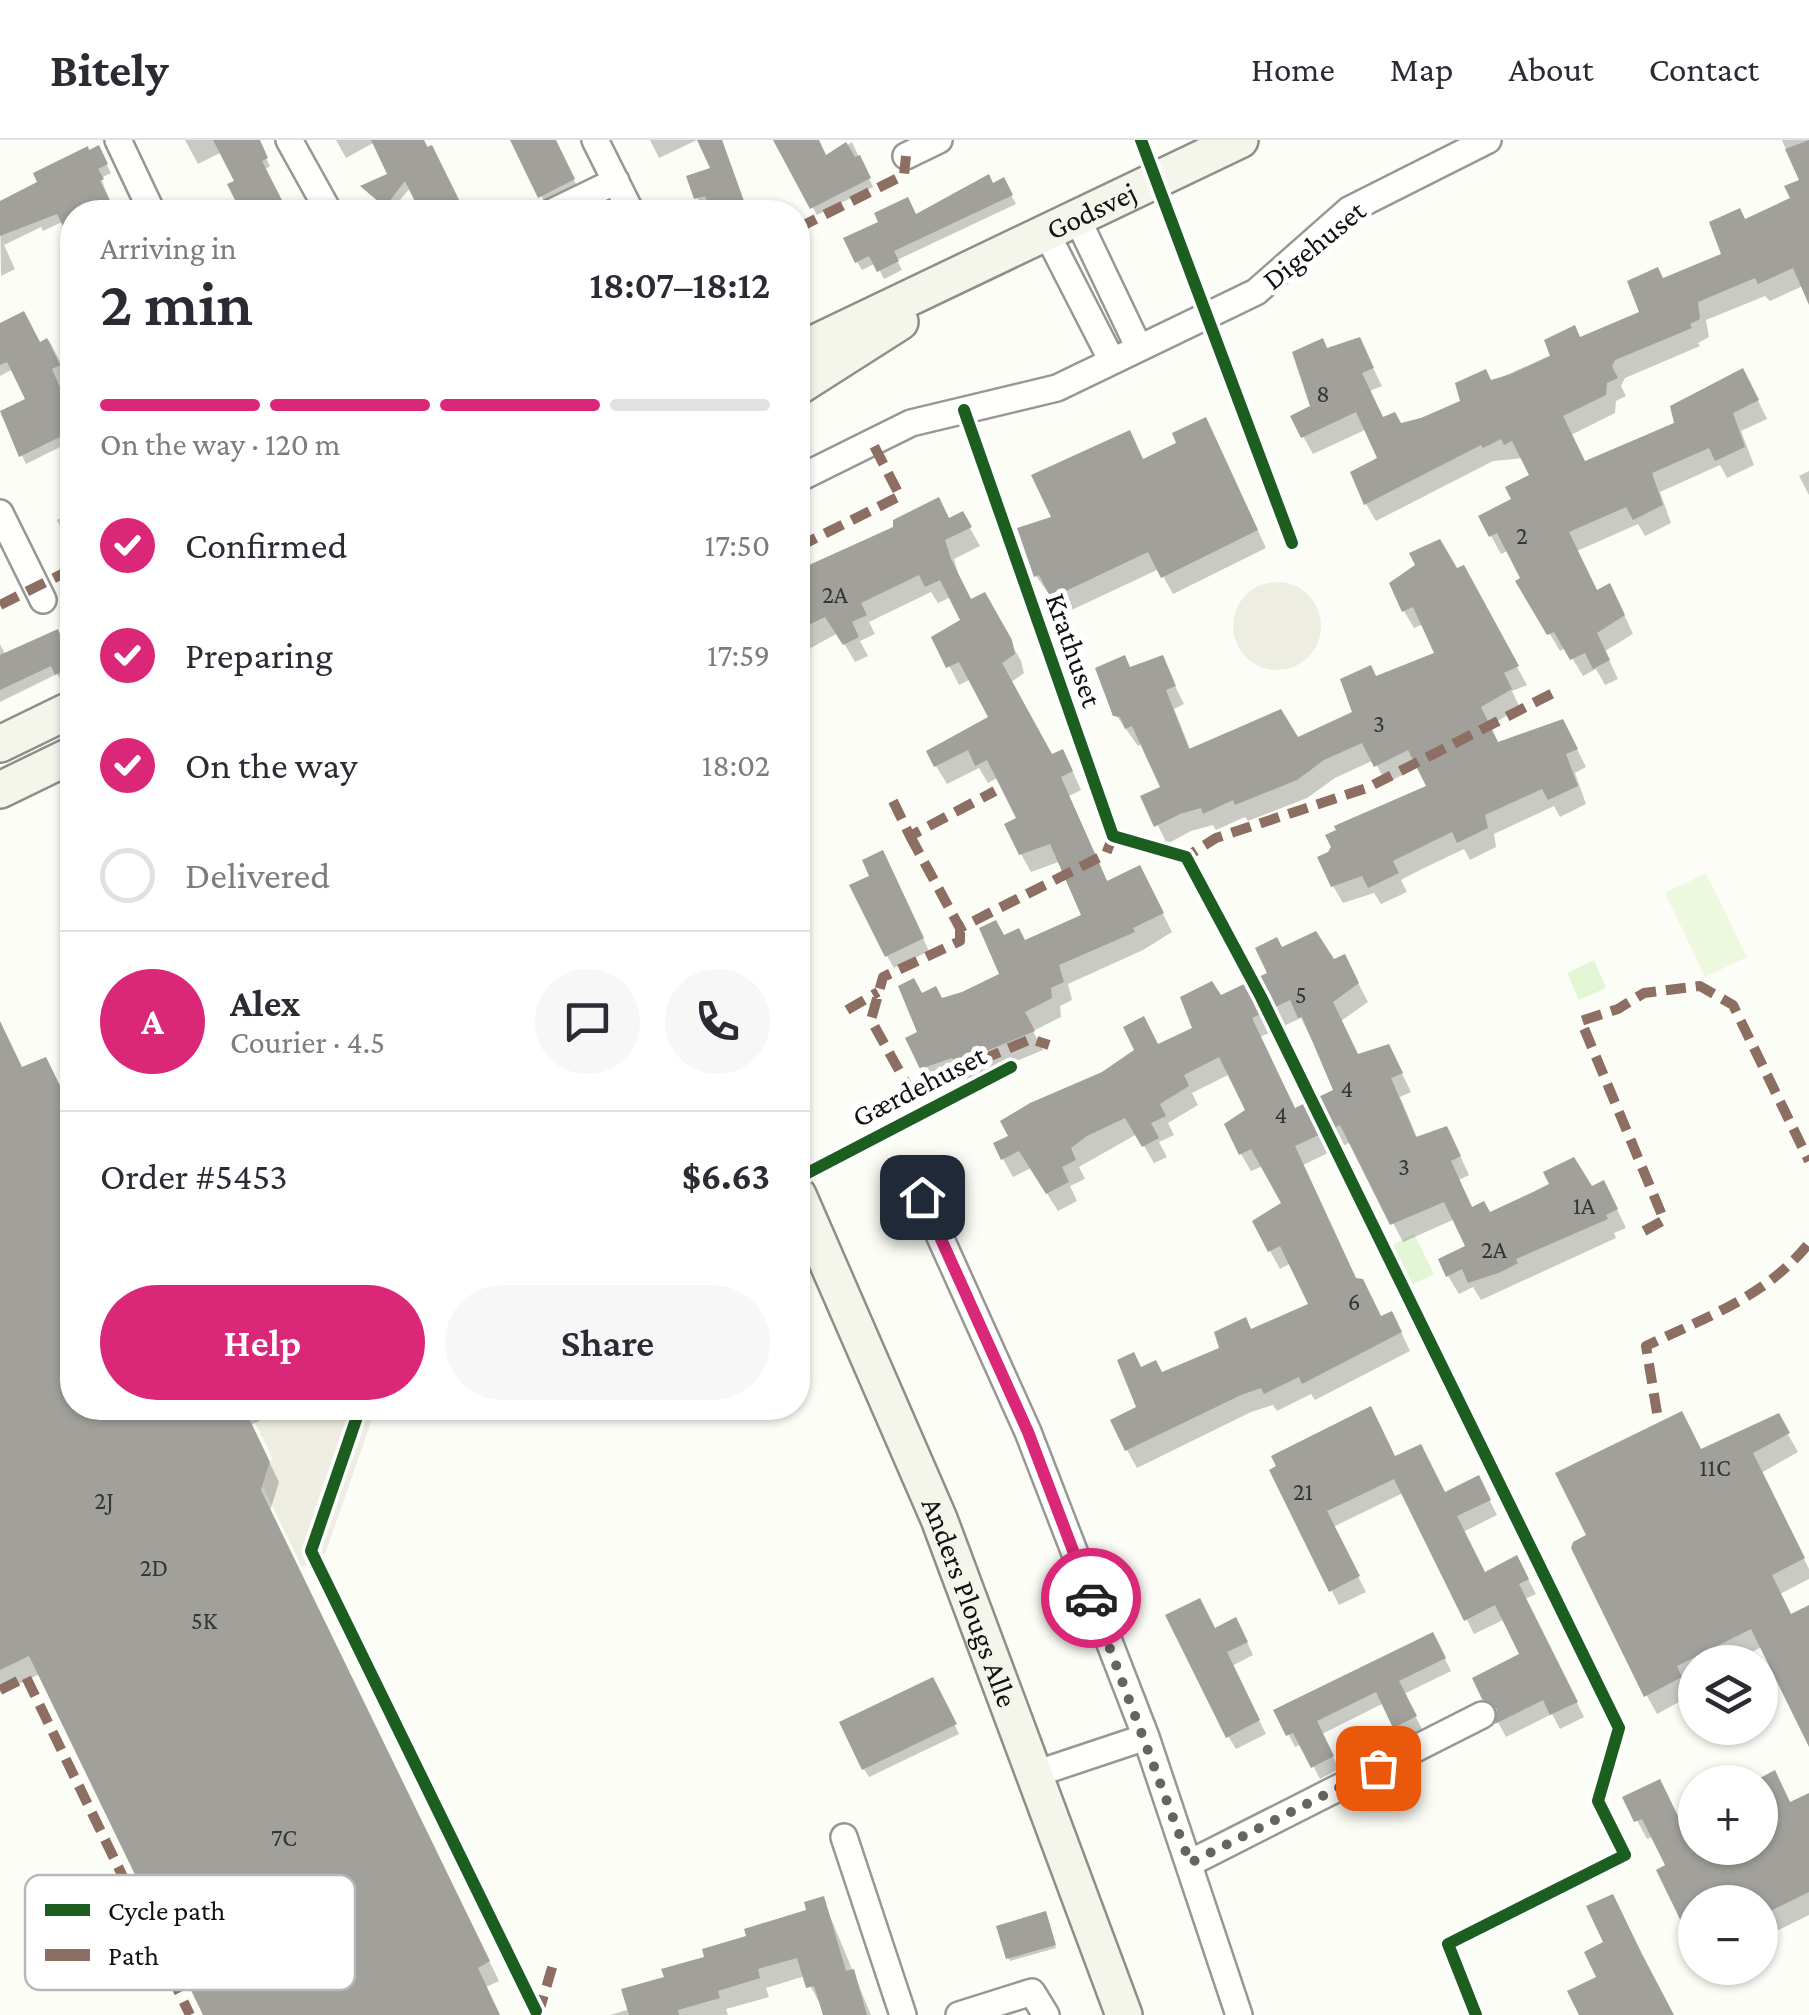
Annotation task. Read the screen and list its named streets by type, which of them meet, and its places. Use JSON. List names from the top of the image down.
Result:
{
  "streets": {
    "street": ["Godsvej", "Digehuset", "Anders Plougs Alle"],
    "cycle path": ["Krathuset", "Gærdehuset"]
  },
  "house_numbers": [
    "8",
    "2",
    "2A",
    "3",
    "5",
    "4",
    "4",
    "3",
    "1A",
    "2A",
    "6",
    "11C",
    "21",
    "2J",
    "2D",
    "5K",
    "7C"
  ],
  "legend": ["Cycle path", "Path"],
  "page": {
    "header": "Bitely",
    "nav": [
      "Home",
      "Map",
      "About",
      "Contact"
    ],
    "heading": ["2 min", "Arriving in", "18:07–18:12"],
    "panel": [
      "Alex",
      "Courier · 4.5",
      "Order #5453",
      "$6.63"
    ],
    "bar": "On the way · 120 m",
    "list": [
      ["Confirmed", "17:50"],
      ["Preparing", "17:59"],
      ["On the way", "18:02"],
      "Delivered"
    ],
    "round": "A",
    "buttons": ["Help", "Share"],
    "map_buttons": ["+", "−"]
  }
}
